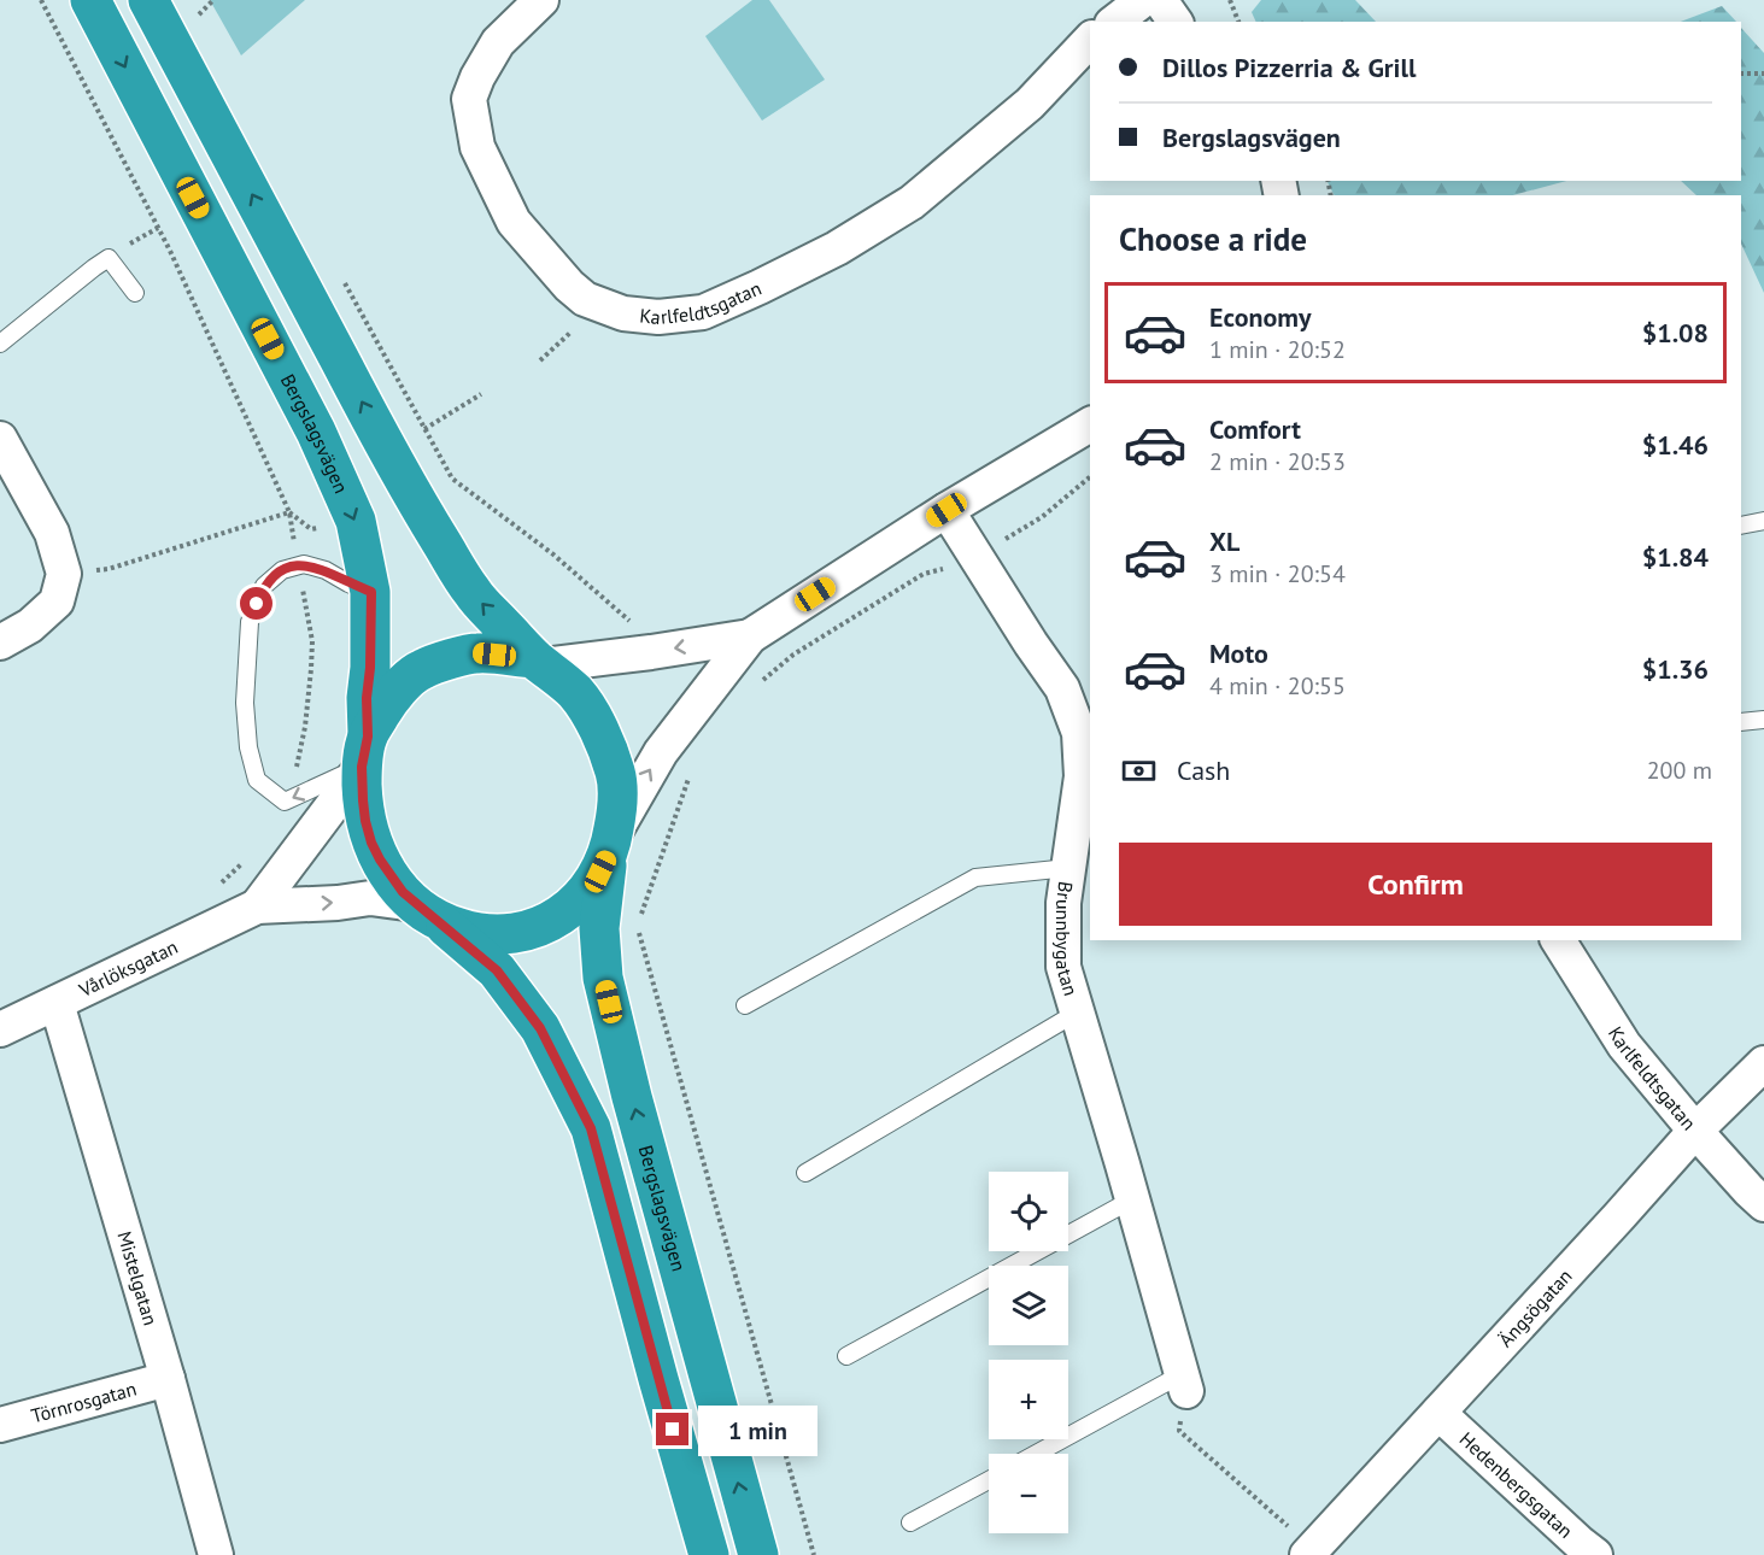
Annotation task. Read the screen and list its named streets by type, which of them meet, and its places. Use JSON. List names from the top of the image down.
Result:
{
  "streets": {
    "highway": ["Bergslagsvägen"],
    "street": [
      "Karlfeldtsgatan",
      "Brunnbygatan",
      "Vårlöksgatan",
      "Mistelgatan",
      "Ängsögatan",
      "Törnrosgatan",
      "Hedenbergsgatan"
    ]
  },
  "crossings": [
    ["Karlfeldtsgatan", "Ängsögatan"],
    ["Bergslagsvägen", "Vårlöksgatan"],
    ["Vårlöksgatan", "Mistelgatan"],
    ["Mistelgatan", "Törnrosgatan"],
    ["Ängsögatan", "Hedenbergsgatan"]
  ],
  "page": {
    "banner": ["Dillos Pizzerria & Grill", "Bergslagsvägen"],
    "heading": "Choose a ride",
    "list": [
      {
        "name": "Economy",
        "note": "1 min · 20:52",
        "value": "$1.08"
      },
      {
        "name": "Comfort",
        "note": "2 min · 20:53",
        "value": "$1.46"
      },
      {
        "name": "XL",
        "note": "3 min · 20:54",
        "value": "$1.84"
      },
      {
        "name": "Moto",
        "note": "4 min · 20:55",
        "value": "$1.36"
      }
    ],
    "pay": ["Cash", "200 m"],
    "buttons": "Confirm",
    "map_buttons": ["+", "−"],
    "bubble": "1 min"
  }
}
